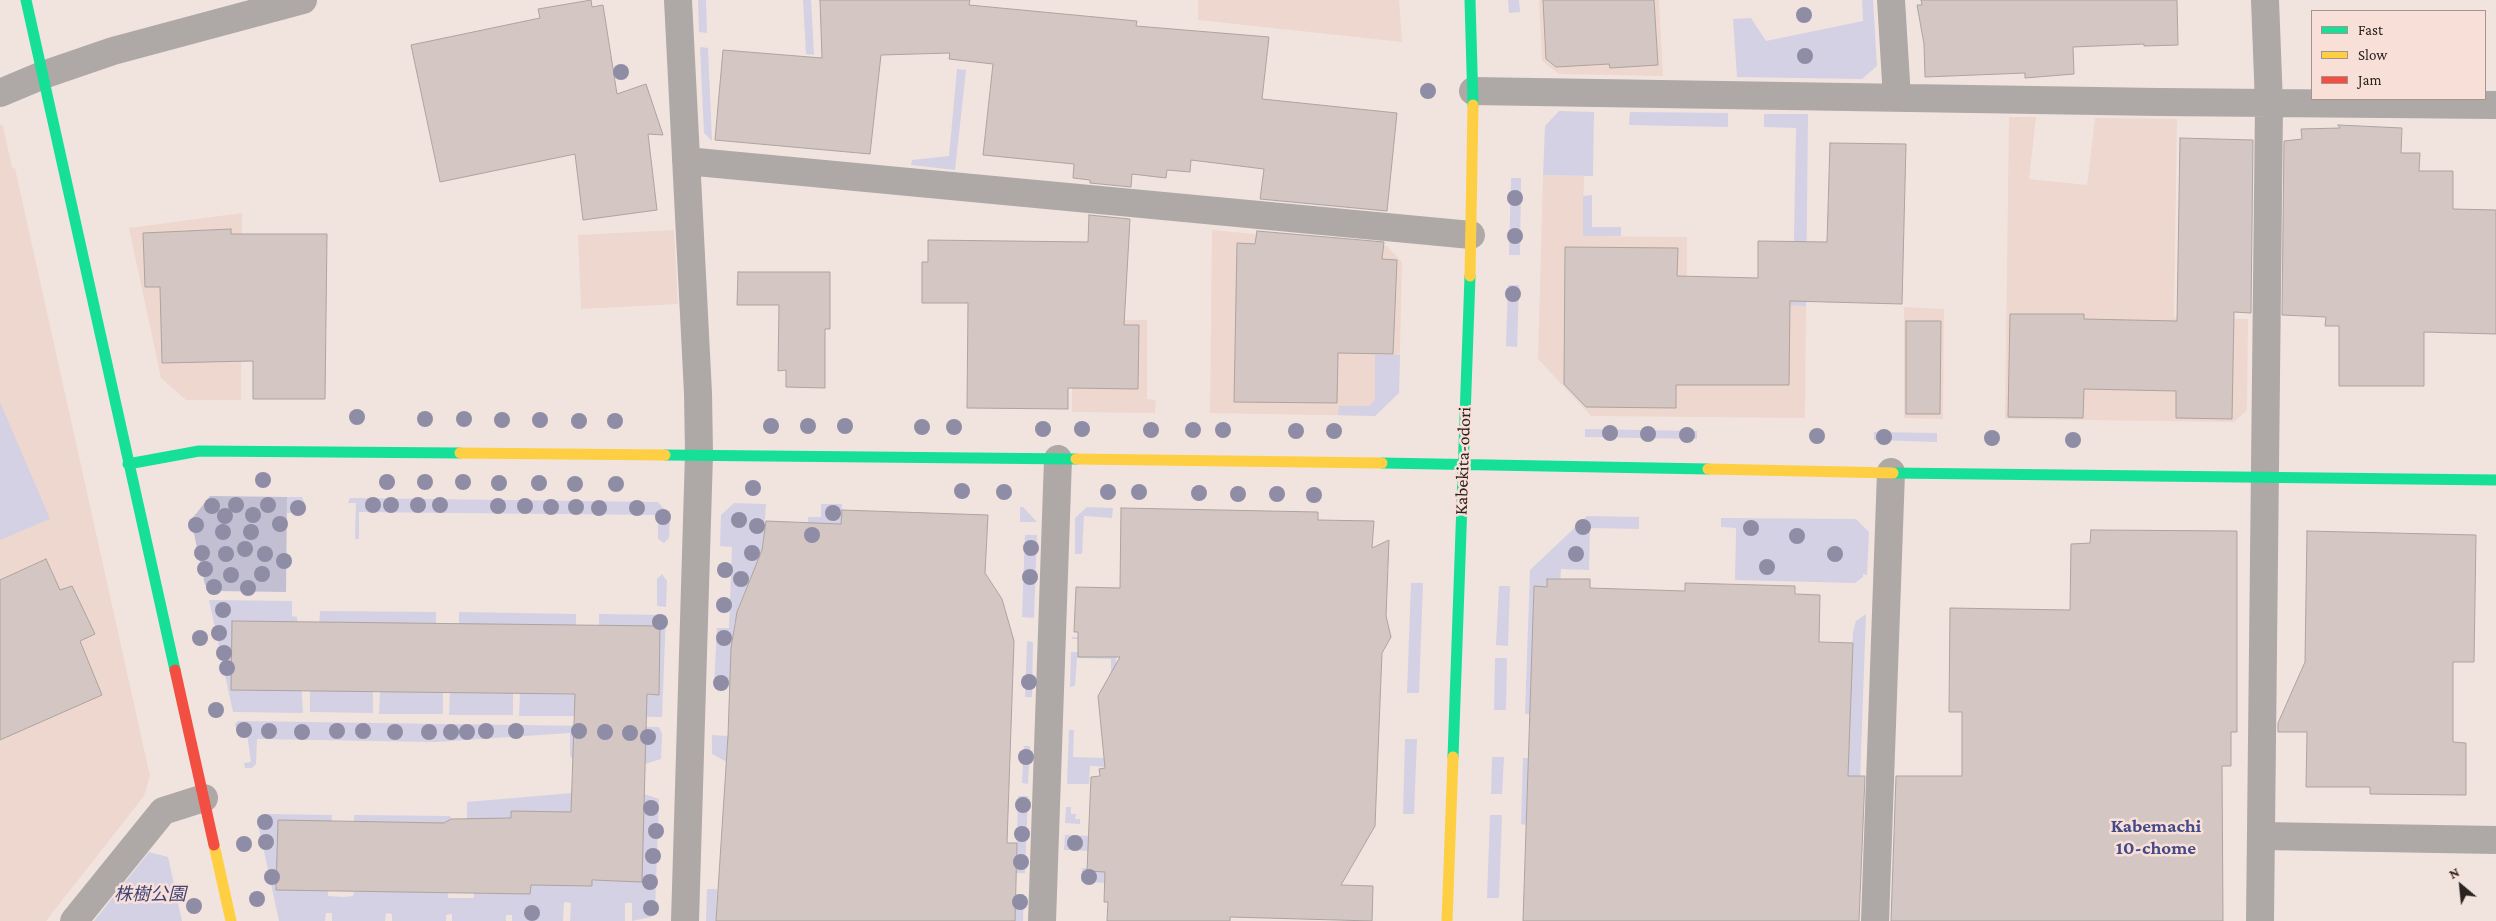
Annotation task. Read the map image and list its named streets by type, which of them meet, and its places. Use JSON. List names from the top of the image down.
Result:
{
  "streets": {
    "street": ["Kabekita-odori"]
  },
  "districts": ["Kabemachi 10-chome"],
  "parks": ["株樹公園"],
  "legend": ["Fast", "Slow", "Jam"],
  "north": "top left"
}
